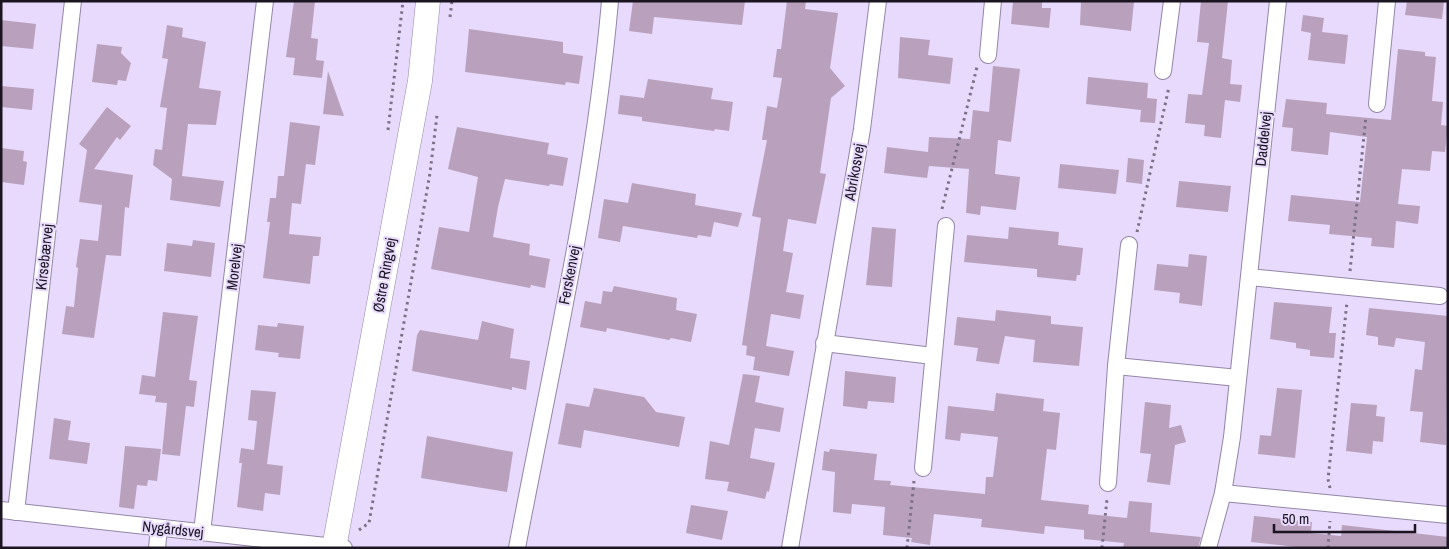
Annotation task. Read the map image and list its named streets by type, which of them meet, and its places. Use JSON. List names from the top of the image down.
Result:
{
  "streets": {
    "street": [
      "Daddelvej",
      "Abrikosvej",
      "Kirsebærvej",
      "Morelvej",
      "Østre Ringvej",
      "Ferskenvej",
      "Nygårdsvej"
    ]
  },
  "crossings": [
    ["Kirsebærvej", "Nygårdsvej"],
    ["Morelvej", "Nygårdsvej"],
    ["Østre Ringvej", "Nygårdsvej"]
  ],
  "scale_bar": "50 m"
}
